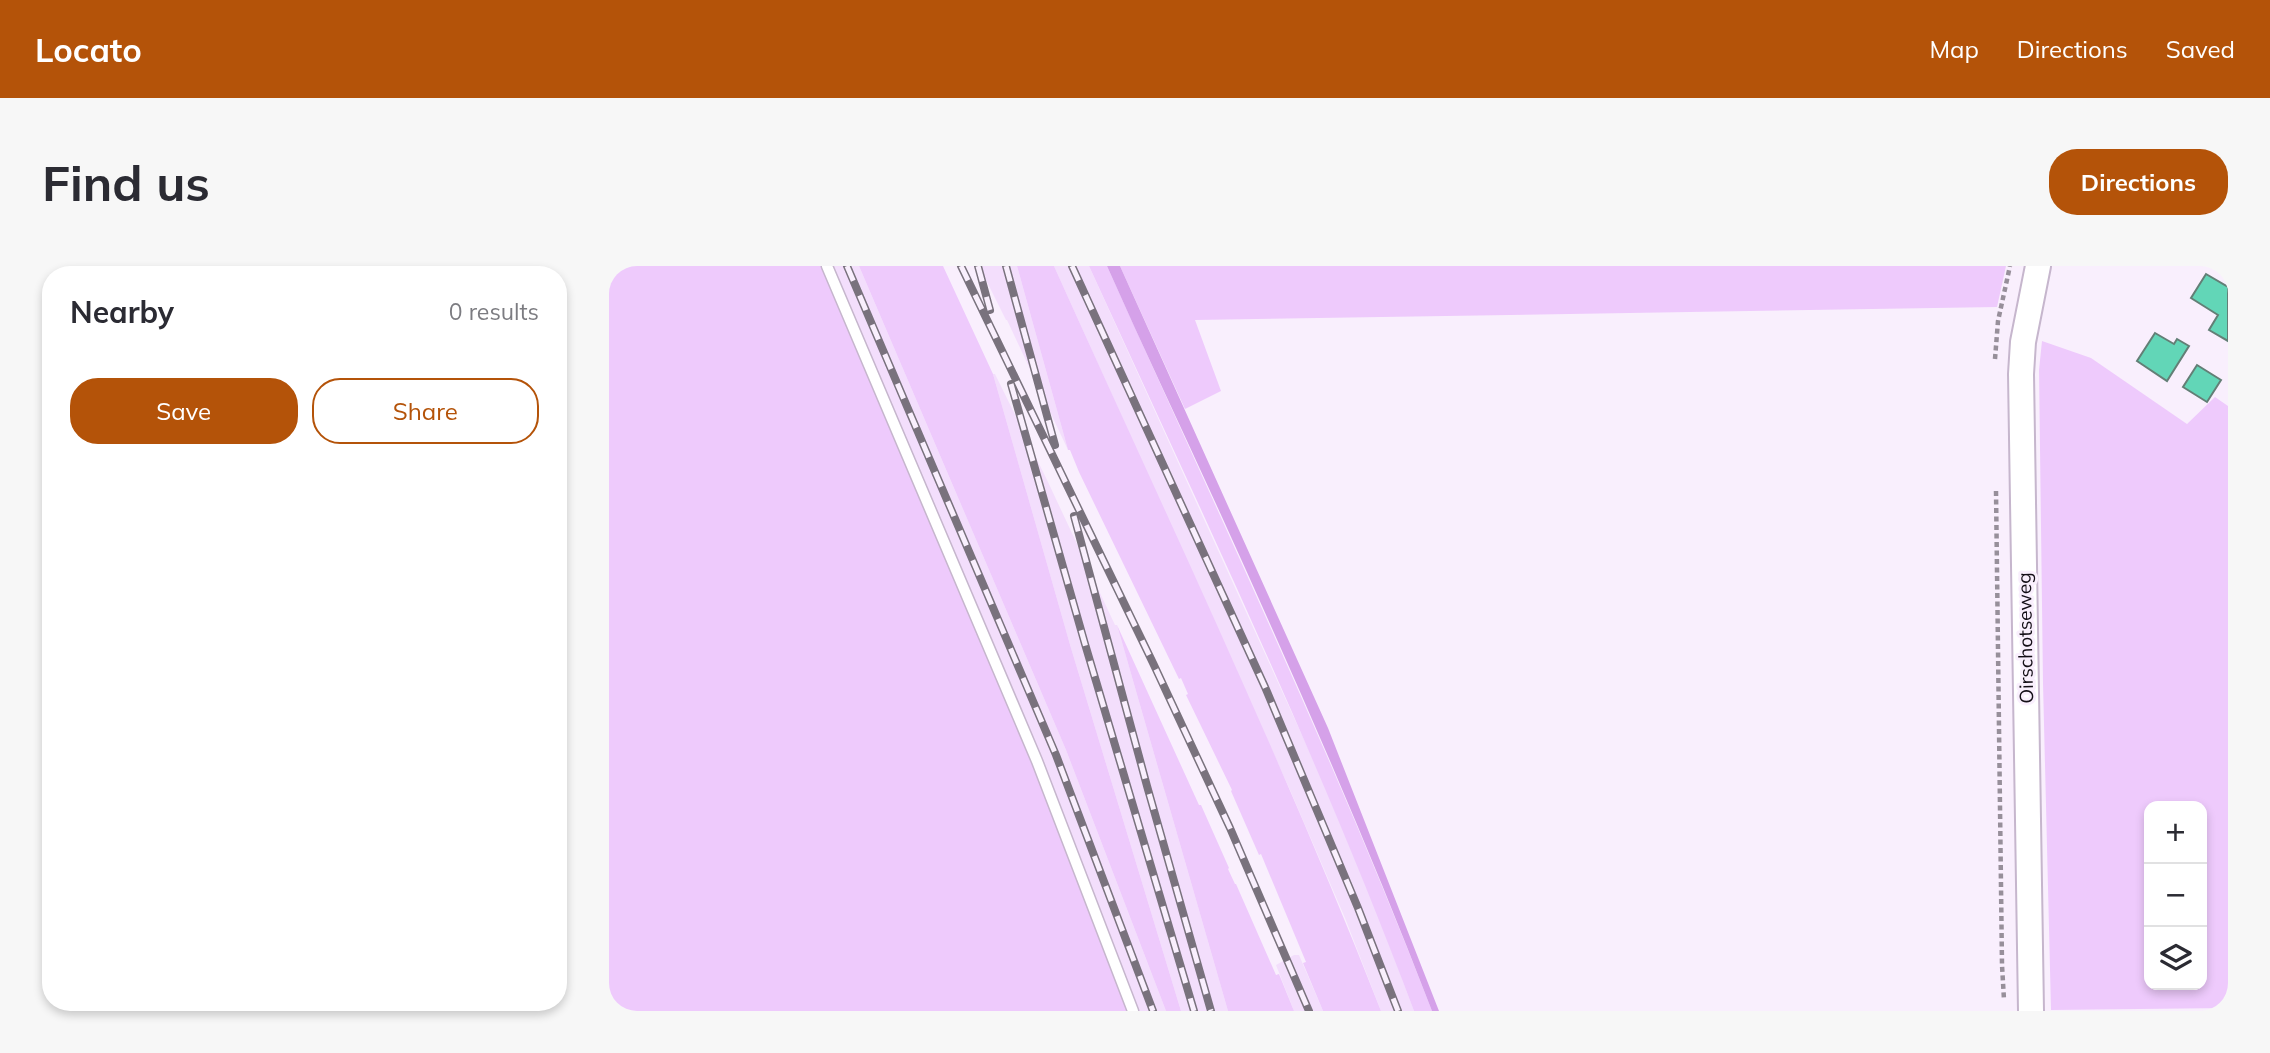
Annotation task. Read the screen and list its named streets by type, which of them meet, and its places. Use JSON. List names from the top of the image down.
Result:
{
  "streets": {
    "street": ["Oirschotseweg"]
  },
  "page": {
    "header": "Locato",
    "nav": ["Map", "Directions", "Saved"],
    "buttons": [
      "Directions",
      ["Save", "Share"]
    ],
    "title": "Find us",
    "heading": ["Nearby", "0 results"],
    "map_buttons": ["+", "−"]
  }
}
